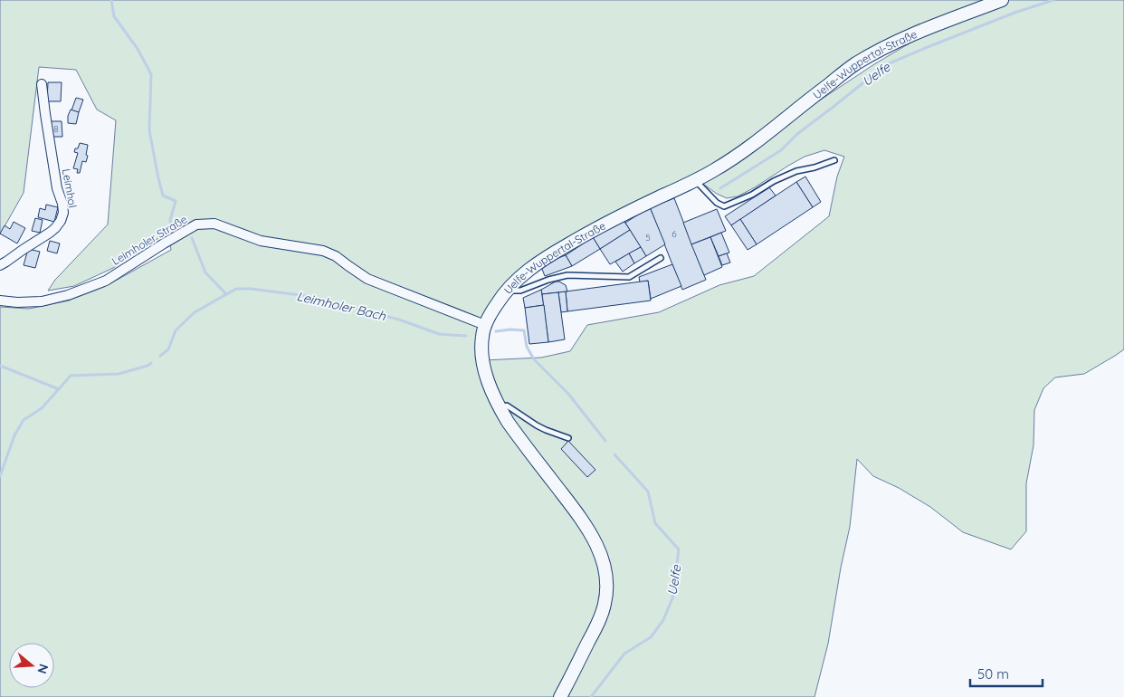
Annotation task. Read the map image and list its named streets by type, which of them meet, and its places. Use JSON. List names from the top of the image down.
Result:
{
  "streets": {
    "main road": ["Uelfe-Wuppertal-Straße"],
    "street": ["Leimhol", "Leimholer Straße"]
  },
  "crossings": [
    ["Uelfe-Wuppertal-Straße", "Leimholer Straße"]
  ],
  "water": ["Uelfe", "Leimholer Bach"],
  "house_numbers": ["8", "6", "5"],
  "scale_bar": "50 m",
  "north": "right"
}
